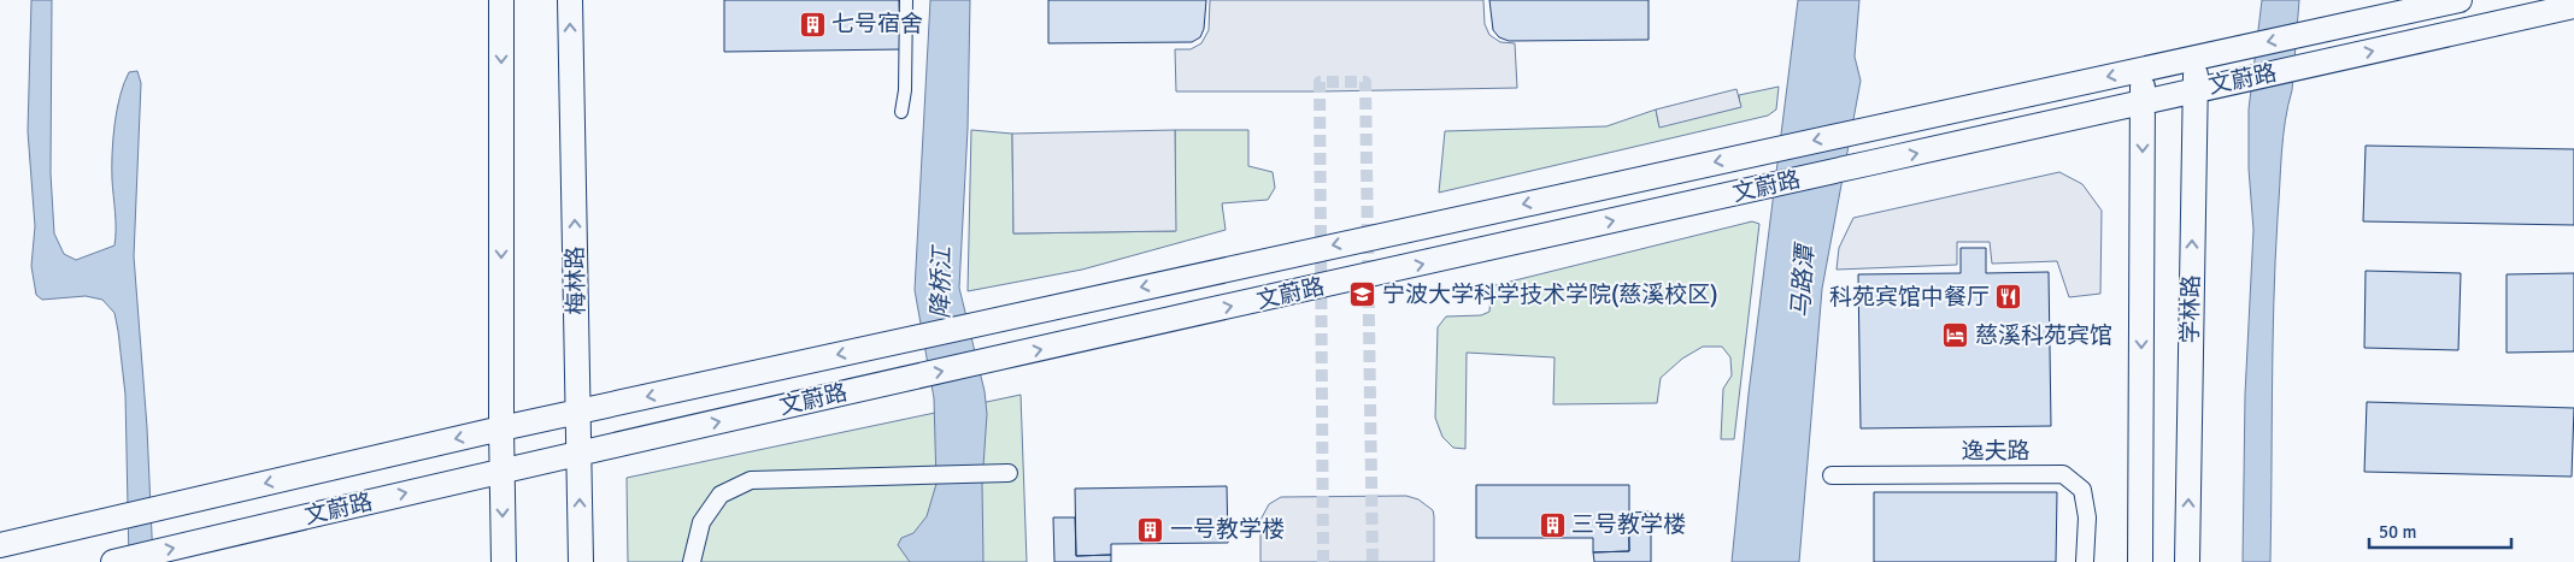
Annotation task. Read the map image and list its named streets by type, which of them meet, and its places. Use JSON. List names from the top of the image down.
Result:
{
  "streets": {
    "main road": ["文蔚路", "梅林路", "学林路"],
    "street": ["逸夫路"]
  },
  "crossings": [
    ["文蔚路", "梅林路"],
    ["文蔚路", "学林路"]
  ],
  "water": ["马路潭", "降桥江"],
  "places": {
    "building": ["七号宿舍", "三号教学楼", "一号教学楼"],
    "school or university": ["宁波大学科学技术学院(慈溪校区)"],
    "restaurant": ["科苑宾馆中餐厅"],
    "hotel": ["慈溪科苑宾馆"]
  },
  "scale_bar": "50 m"
}
